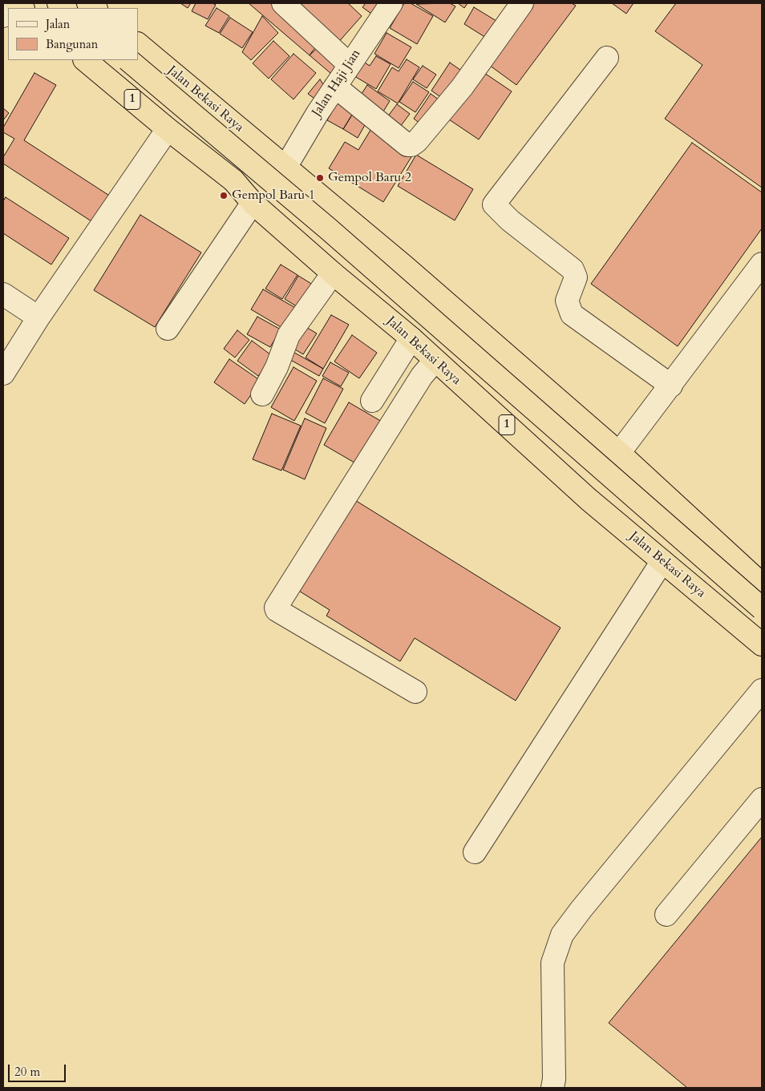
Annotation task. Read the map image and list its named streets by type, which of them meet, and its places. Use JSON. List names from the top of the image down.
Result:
{
  "streets": {
    "highway": ["1", "Jalan Bekasi Raya"],
    "street": ["Jalan Haji Jian"]
  },
  "crossings": [
    ["Jalan Haji Jian", "Jalan Bekasi Raya"]
  ],
  "places": ["Gempol Baru 2", "Gempol Baru 1"],
  "legend": ["Jalan", "Bangunan"],
  "scale_bar": "20 m"
}
